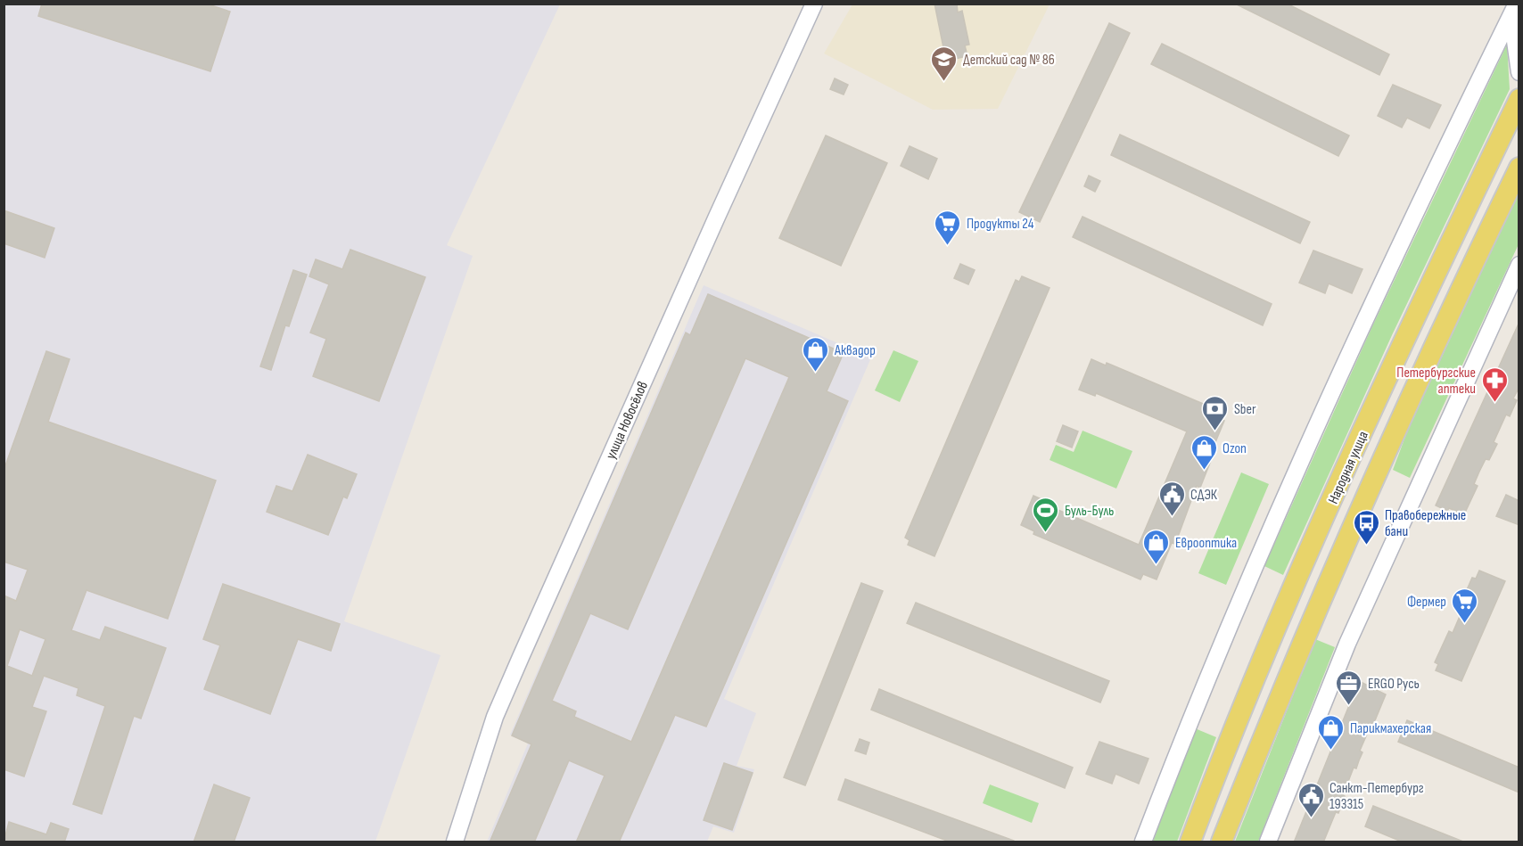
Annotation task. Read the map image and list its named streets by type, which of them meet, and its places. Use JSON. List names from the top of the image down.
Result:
{
  "streets": {
    "main road": ["Народная улица"],
    "street": ["улица Новосёлов"]
  },
  "places": {
    "school or university": ["Детский сад № 86"],
    "supermarket": ["Продукты 24", "Фермер"],
    "shop": [
      "Аквадор",
      "Ozon",
      "Еврооптика",
      "Парикмахерская"
    ],
    "pharmacy": ["Петербургские аптеки"],
    "bank": ["Sber"],
    "public building": ["СДЭК", "Санкт-Петербург 193315"],
    "sports": ["Буль-Буль"],
    "bus stop": ["Правобережные бани"],
    "office": ["ERGO Русь"]
  }
}
